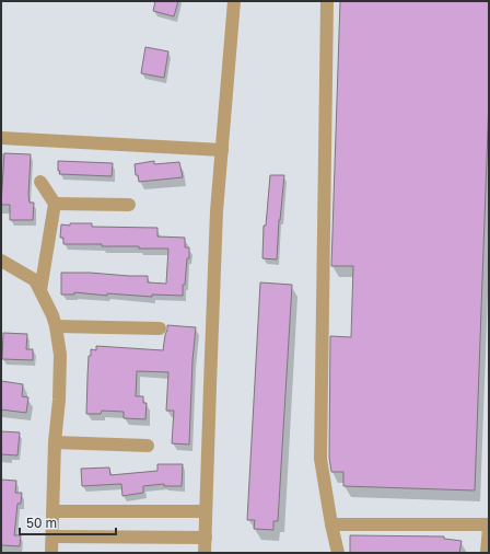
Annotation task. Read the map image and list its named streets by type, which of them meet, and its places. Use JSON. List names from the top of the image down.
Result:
{
  "scale_bar": "50 m"
}
